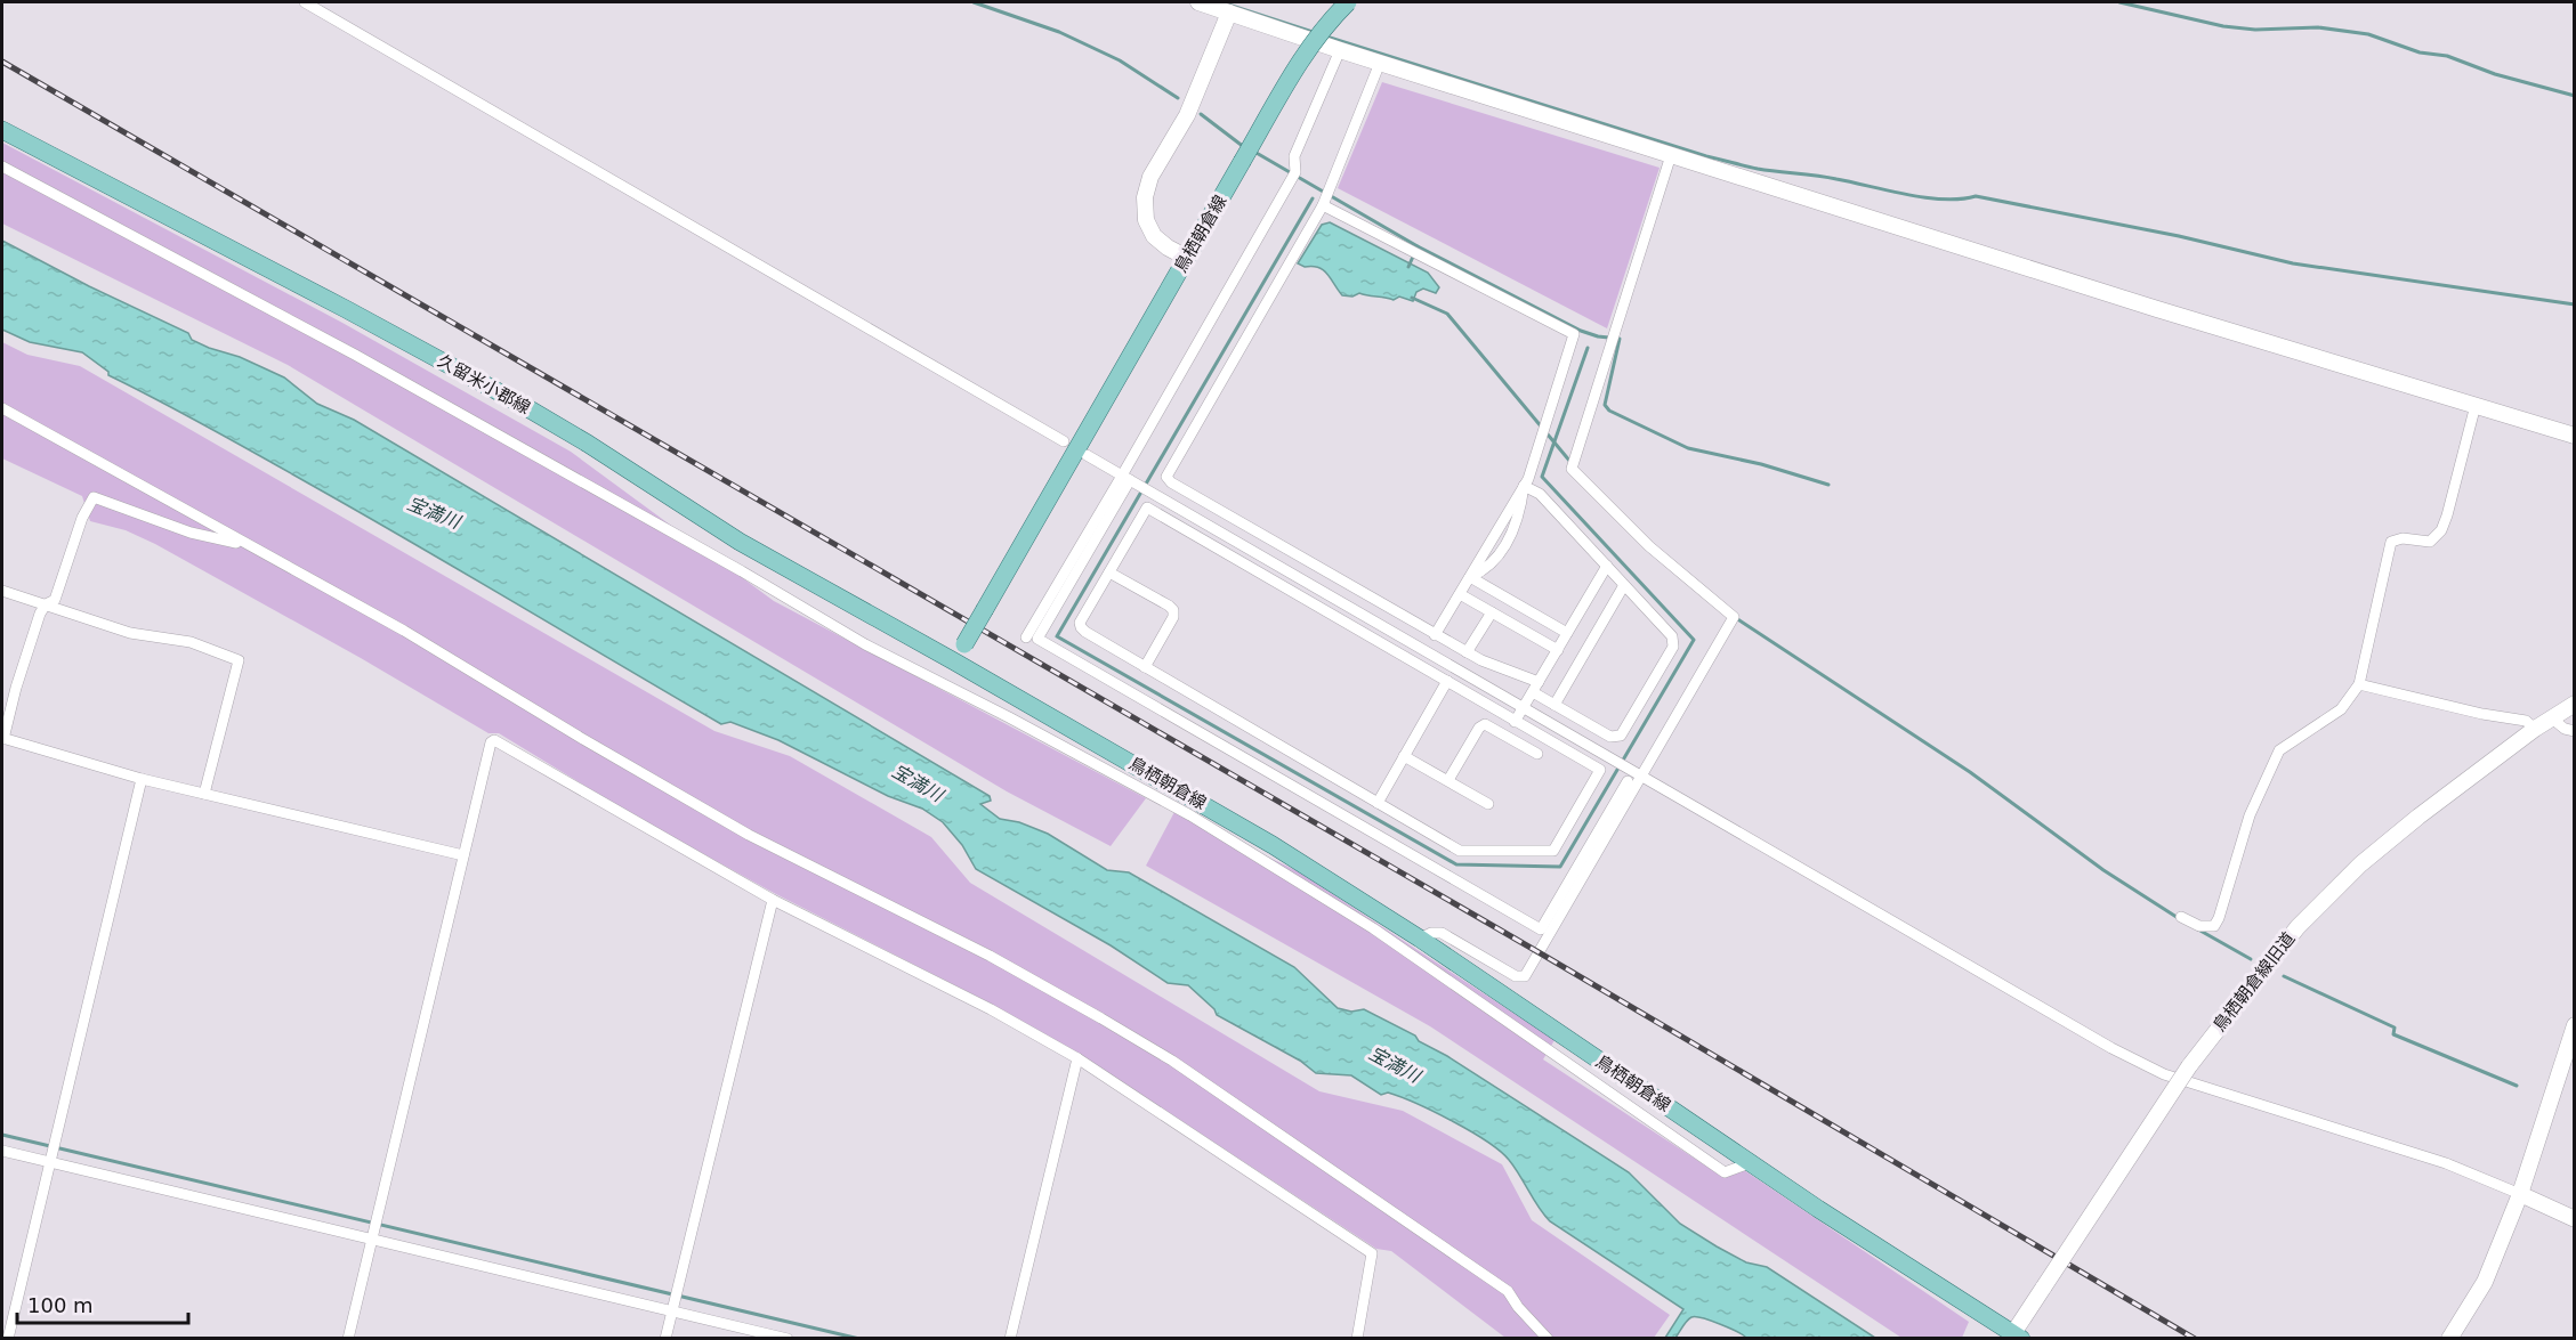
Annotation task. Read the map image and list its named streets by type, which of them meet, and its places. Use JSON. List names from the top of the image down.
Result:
{
  "streets": {
    "main road": ["鳥栖朝倉線", "久留米小郡線"],
    "street": ["鳥栖朝倉線旧道"]
  },
  "crossings": [
    ["鳥栖朝倉線", "久留米小郡線"],
    ["鳥栖朝倉線", "鳥栖朝倉線旧道"]
  ],
  "water": ["宝満川"],
  "scale_bar": "100 m"
}
